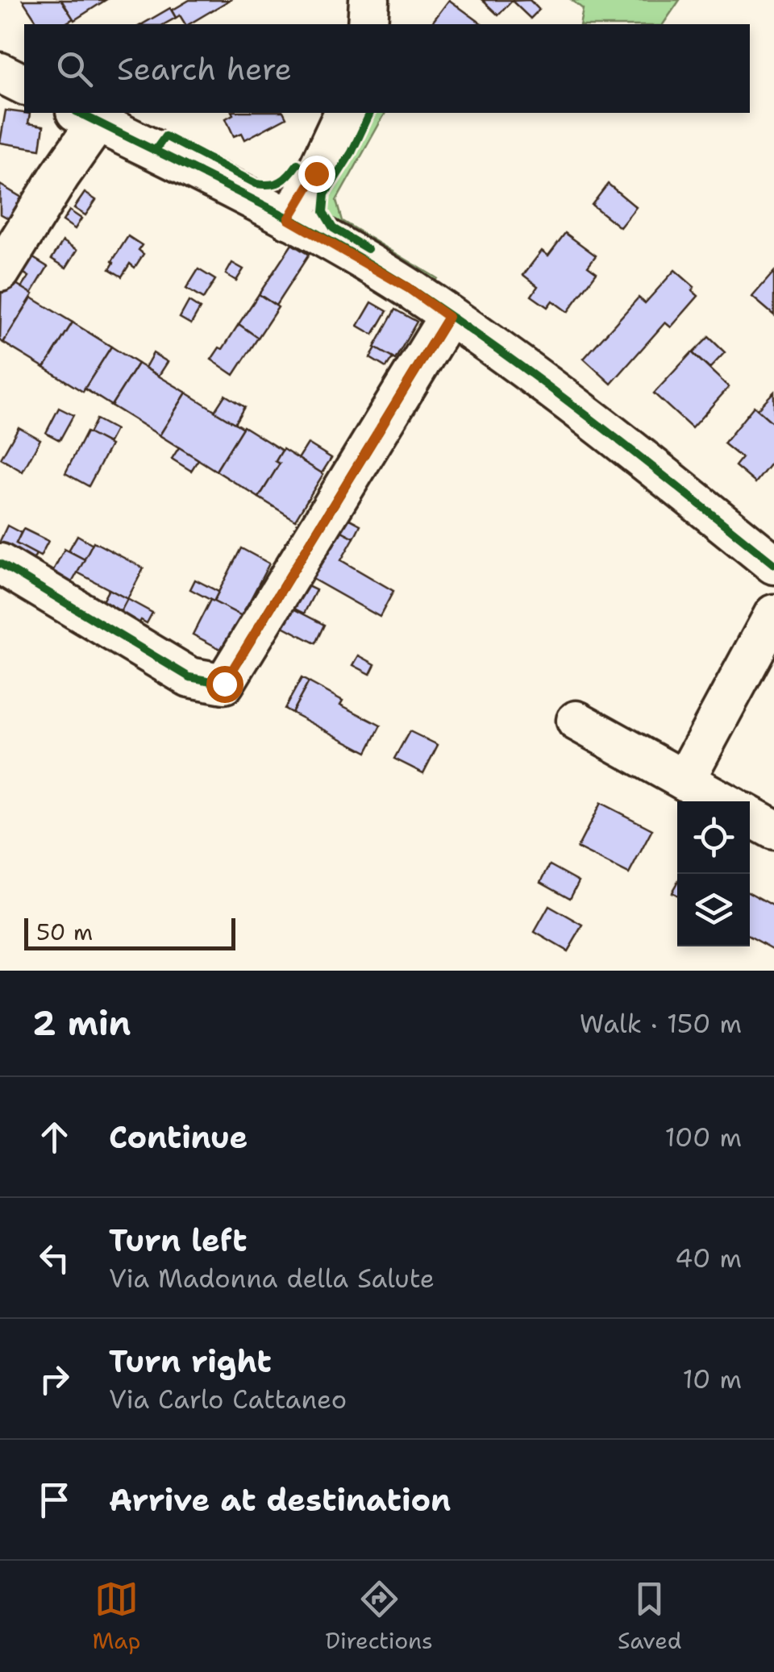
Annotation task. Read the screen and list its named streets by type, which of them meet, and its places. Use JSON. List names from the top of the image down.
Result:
{
  "scale_bar": "50 m",
  "page": {
    "search": "Search here",
    "scale": "50 m",
    "heading": ["2 min", "Walk · 150 m"],
    "list": [
      ["Continue", "100 m"],
      ["Turn left", "Via Madonna della Salute", "40 m"],
      ["Turn right", "Via Carlo Cattaneo", "10 m"],
      "Arrive at destination"
    ],
    "nav": ["Map", "Directions", "Saved"]
  }
}
